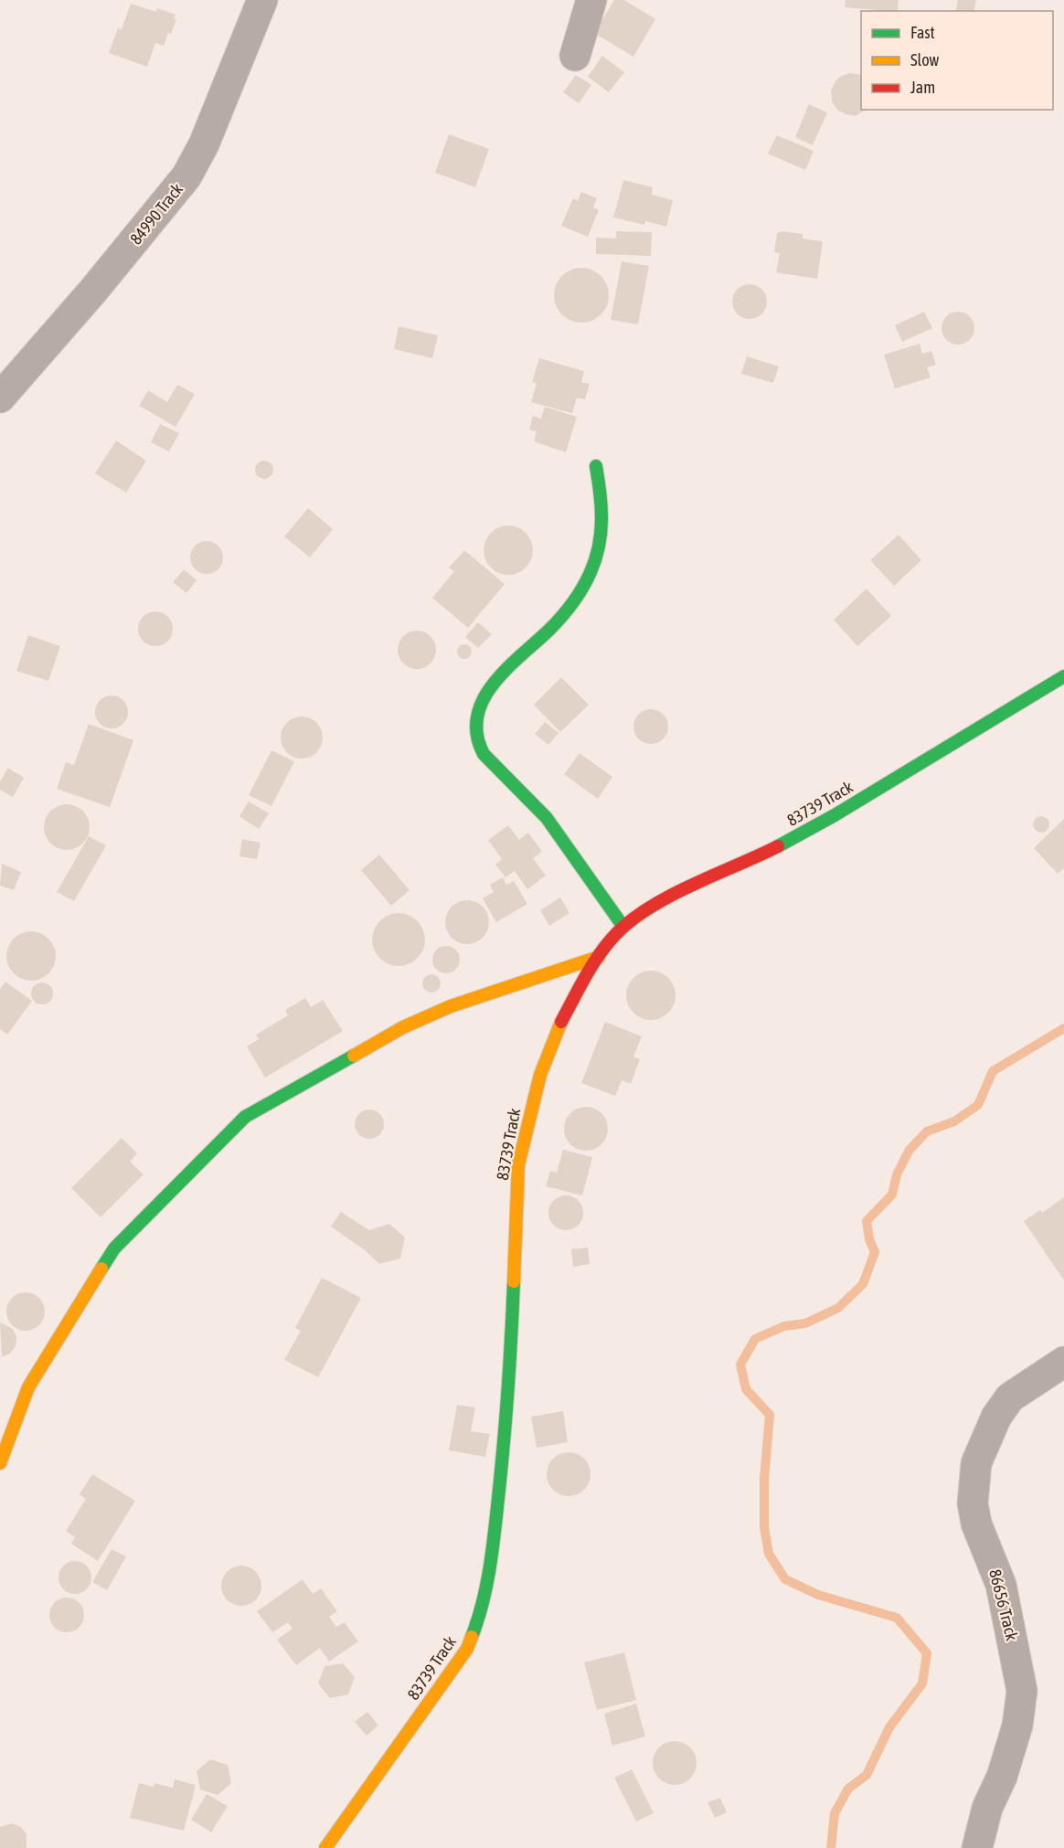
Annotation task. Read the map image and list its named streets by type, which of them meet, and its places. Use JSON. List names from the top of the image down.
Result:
{
  "streets": {
    "street": ["84990 Track", "83739 Track", "86656 Track"]
  },
  "legend": ["Fast", "Slow", "Jam"]
}
